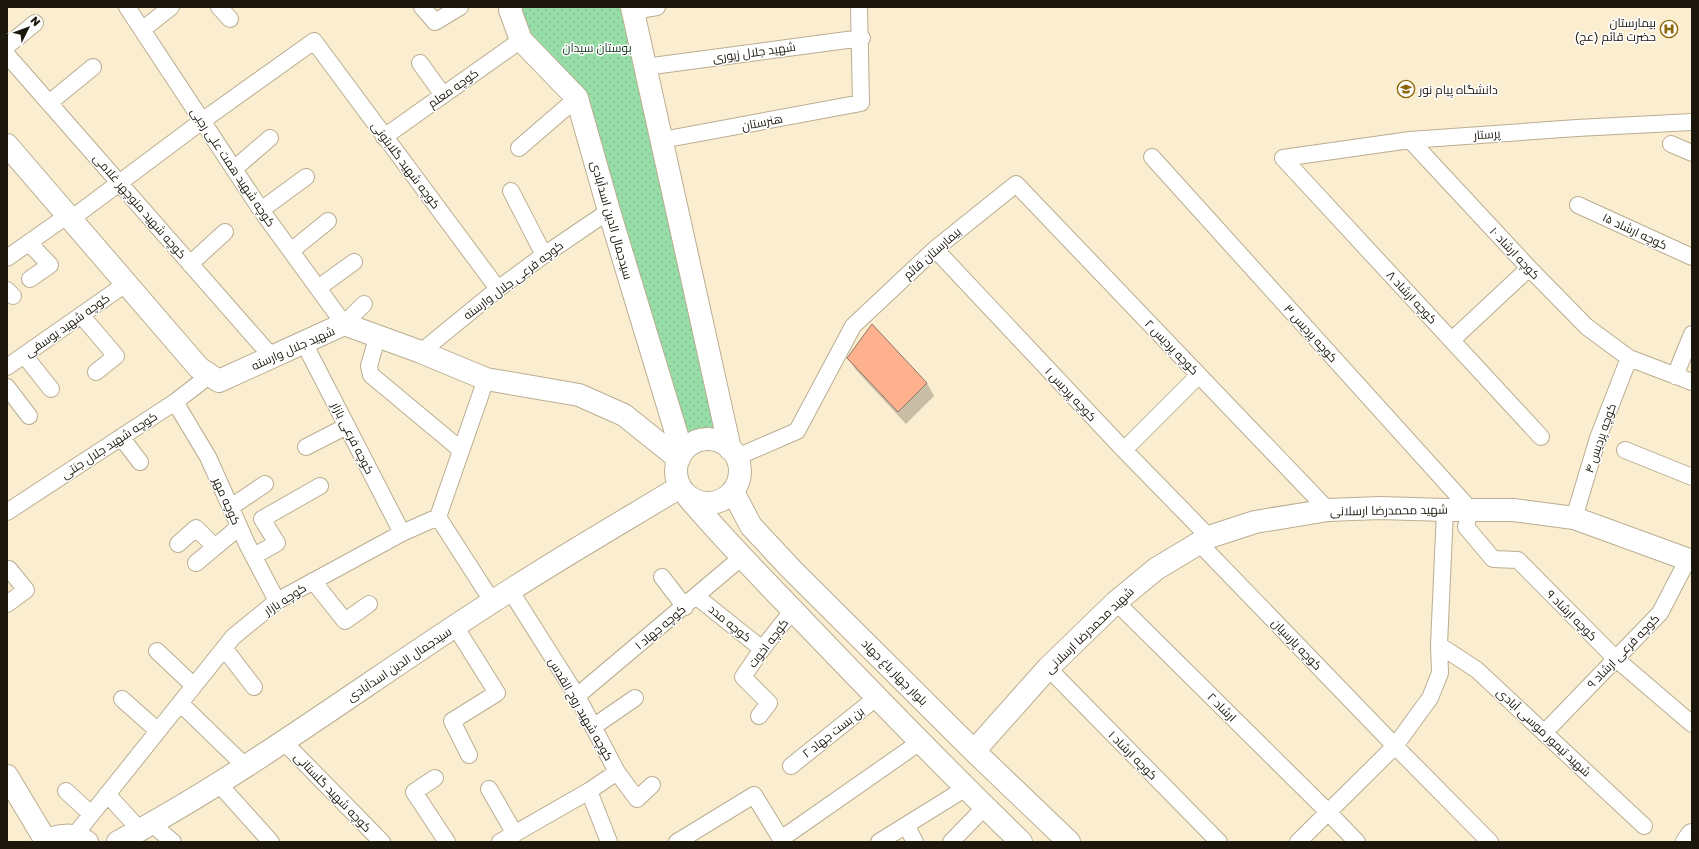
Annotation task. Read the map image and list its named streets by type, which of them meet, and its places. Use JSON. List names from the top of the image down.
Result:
{
  "streets": {
    "street": [
      "شهید جلال زیوری",
      "کوچه معلم",
      "هنرستان",
      "پرستار",
      "کوچه شهید گلابتونی",
      "کوچه شهید همت علی رجبی",
      "کوچه شهید منوچهر غلامی",
      "سیدجمال الدین اسدآبادی",
      "کوچه ارشاد ۱۵",
      "بیمارستان قائم",
      "کوچه ارشاد ۱۰",
      "کوچه فرعی جلال وارسته",
      "کوچه ارشاد ۸",
      "کوچه شهید یوسفی",
      "کوچه پردیس ۳",
      "کوچه پردیس ۲",
      "شهید جلال وارسته",
      "کوچه پردیس ۱",
      "کوچه فرعی بازار",
      "کوچه پردیس ۴",
      "کوچه شهید جلال جنتی",
      "کوچه مهر",
      "شهید محمدرضا ارسلانی",
      "کوچه بازار",
      "کوچه ارشاد ۹",
      "کوچه مدد",
      "کوچه جهاد ۱",
      "کوچه اخوت",
      "کوچه پارسیان",
      "کوچه فرعی ارشاد ۹",
      "بلوار چهار باغ جهاد",
      "ارشاد ۲",
      "کوچه شهید روح القدس",
      "بن بست جهاد ۲",
      "شهید تیمور موسی آبادی",
      "کوچه ارشاد ۱",
      "کوچه شهید گلستانی"
    ]
  },
  "crossings": [
    ["شهید جلال زیوری", "هنرستان"],
    ["کوچه معلم", "کوچه شهید گلابتونی"],
    ["کوچه معلم", "سیدجمال الدین اسدآبادی"],
    ["پرستار", "کوچه ارشاد ۱۰"],
    ["پرستار", "کوچه ارشاد ۸"],
    ["کوچه شهید گلابتونی", "کوچه شهید همت علی رجبی"],
    ["کوچه شهید گلابتونی", "کوچه فرعی جلال وارسته"],
    ["کوچه شهید همت علی رجبی", "شهید جلال وارسته"],
    ["کوچه شهید منوچهر غلامی", "شهید جلال وارسته"],
    ["سیدجمال الدین اسدآبادی", "بیمارستان قائم"],
    ["سیدجمال الدین اسدآبادی", "کوچه فرعی جلال وارسته"],
    ["سیدجمال الدین اسدآبادی", "شهید جلال وارسته"],
    ["سیدجمال الدین اسدآبادی", "بلوار چهار باغ جهاد"],
    ["سیدجمال الدین اسدآبادی", "کوچه شهید روح القدس"],
    ["سیدجمال الدین اسدآبادی", "کوچه شهید گلستانی"],
    ["بیمارستان قائم", "کوچه پردیس ۲"],
    ["بیمارستان قائم", "شهید جلال وارسته"],
    ["بیمارستان قائم", "کوچه پردیس ۱"],
    ["بیمارستان قائم", "بلوار چهار باغ جهاد"],
    ["کوچه ارشاد ۱۰", "کوچه پردیس ۴"],
    ["کوچه فرعی جلال وارسته", "شهید جلال وارسته"],
    ["کوچه پردیس ۳", "شهید محمدرضا ارسلانی"],
    ["کوچه پردیس ۳", "کوچه ارشاد ۹"],
    ["کوچه پردیس ۲", "شهید محمدرضا ارسلانی"],
    ["شهید جلال وارسته", "کوچه فرعی بازار"],
    ["شهید جلال وارسته", "کوچه شهید جلال جنتی"],
    ["شهید جلال وارسته", "بلوار چهار باغ جهاد"],
    ["کوچه پردیس ۱", "شهید محمدرضا ارسلانی"],
    ["کوچه پردیس ۱", "کوچه پارسیان"],
    ["کوچه فرعی بازار", "کوچه بازار"],
    ["کوچه پردیس ۴", "شهید محمدرضا ارسلانی"],
    ["کوچه شهید جلال جنتی", "کوچه مهر"],
    ["کوچه مهر", "کوچه بازار"],
    ["شهید محمدرضا ارسلانی", "کوچه ارشاد ۹"],
    ["شهید محمدرضا ارسلانی", "کوچه پارسیان"],
    ["شهید محمدرضا ارسلانی", "کوچه فرعی ارشاد ۹"],
    ["شهید محمدرضا ارسلانی", "بلوار چهار باغ جهاد"],
    ["شهید محمدرضا ارسلانی", "ارشاد ۲"],
    ["شهید محمدرضا ارسلانی", "کوچه ارشاد ۱"],
    ["کوچه بازار", "کوچه شهید روح القدس"],
    ["کوچه ارشاد ۹", "کوچه فرعی ارشاد ۹"],
    ["کوچه مدد", "کوچه جهاد ۱"],
    ["کوچه مدد", "کوچه اخوت"],
    ["کوچه جهاد ۱", "کوچه شهید روح القدس"],
    ["کوچه فرعی ارشاد ۹", "شهید تیمور موسی آبادی"]
  ],
  "parks": ["بوستان سیدان"],
  "places": {
    "hospital": ["بیمارستان حضرت قائم (عج)"],
    "school or university": ["دانشگاه پیام نور"]
  },
  "north": "top right"
}
